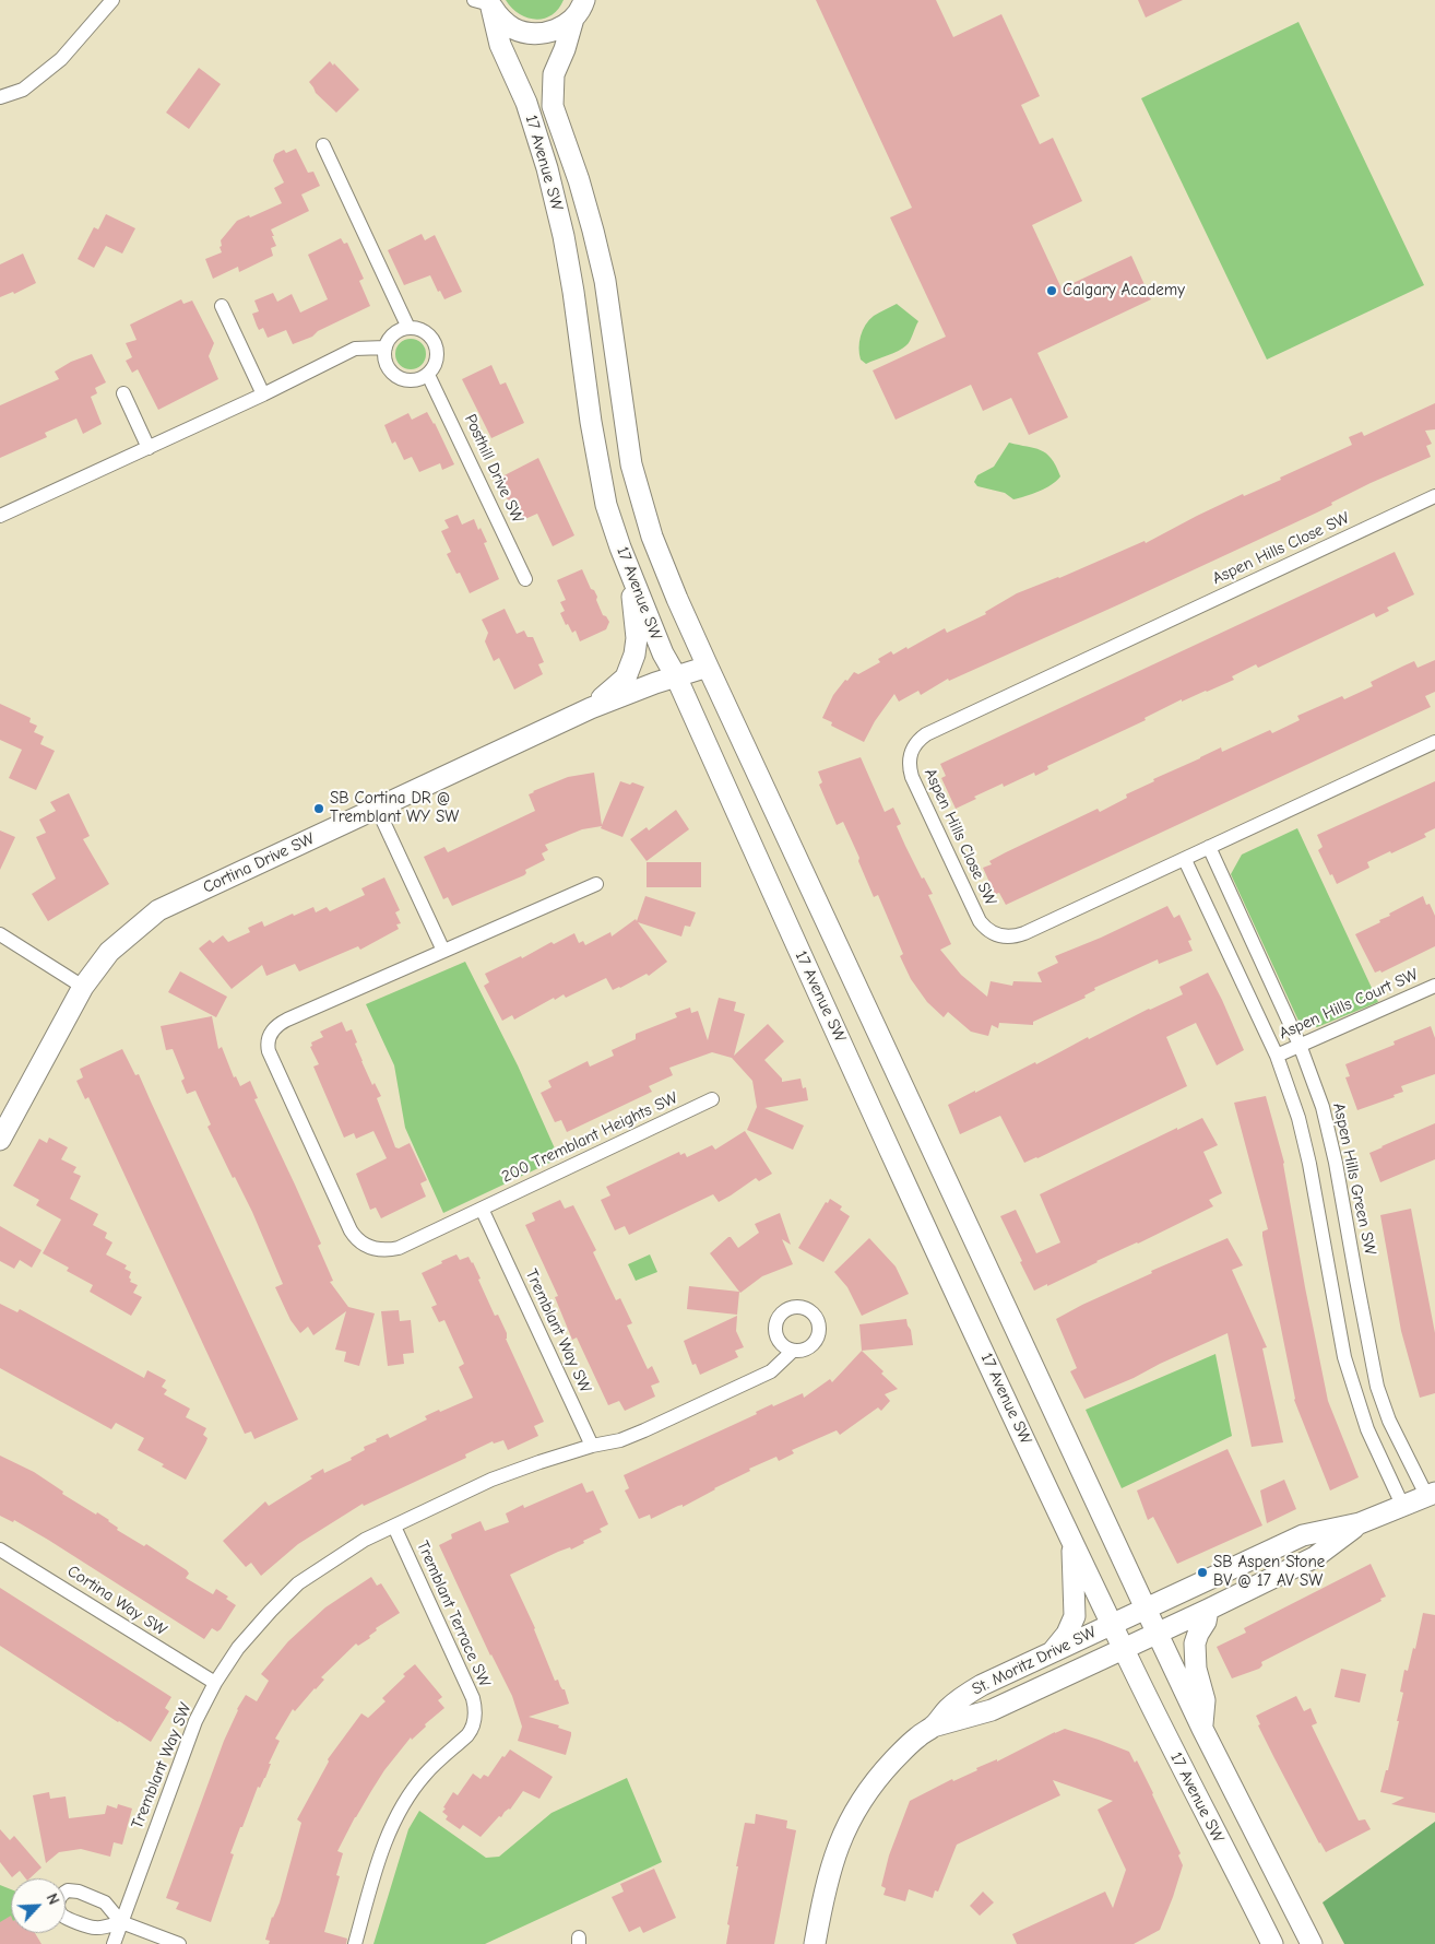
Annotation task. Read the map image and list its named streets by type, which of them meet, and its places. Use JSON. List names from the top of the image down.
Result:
{
  "streets": {
    "main road": ["17 Avenue SW", "Cortina Drive SW", "St. Moritz Drive SW"],
    "street": [
      "Posthill Drive SW",
      "Aspen Hills Close SW",
      "Aspen Hills Court SW",
      "200 Tremblant Heights SW",
      "Aspen Hills Green SW",
      "Tremblant Way SW",
      "Cortina Way SW",
      "Tremblant Terrace SW"
    ]
  },
  "crossings": [
    ["17 Avenue SW", "Cortina Drive SW"],
    ["17 Avenue SW", "St. Moritz Drive SW"],
    ["Aspen Hills Close SW", "Aspen Hills Green SW"],
    ["Aspen Hills Court SW", "Aspen Hills Green SW"],
    ["200 Tremblant Heights SW", "Tremblant Way SW"],
    ["Tremblant Way SW", "Cortina Way SW"],
    ["Tremblant Way SW", "Tremblant Terrace SW"]
  ],
  "places": ["Calgary Academy", "SB Cortina DR @ Tremblant WY SW", "SB Aspen Stone BV @ 17 AV SW"],
  "north": "top right"
}
